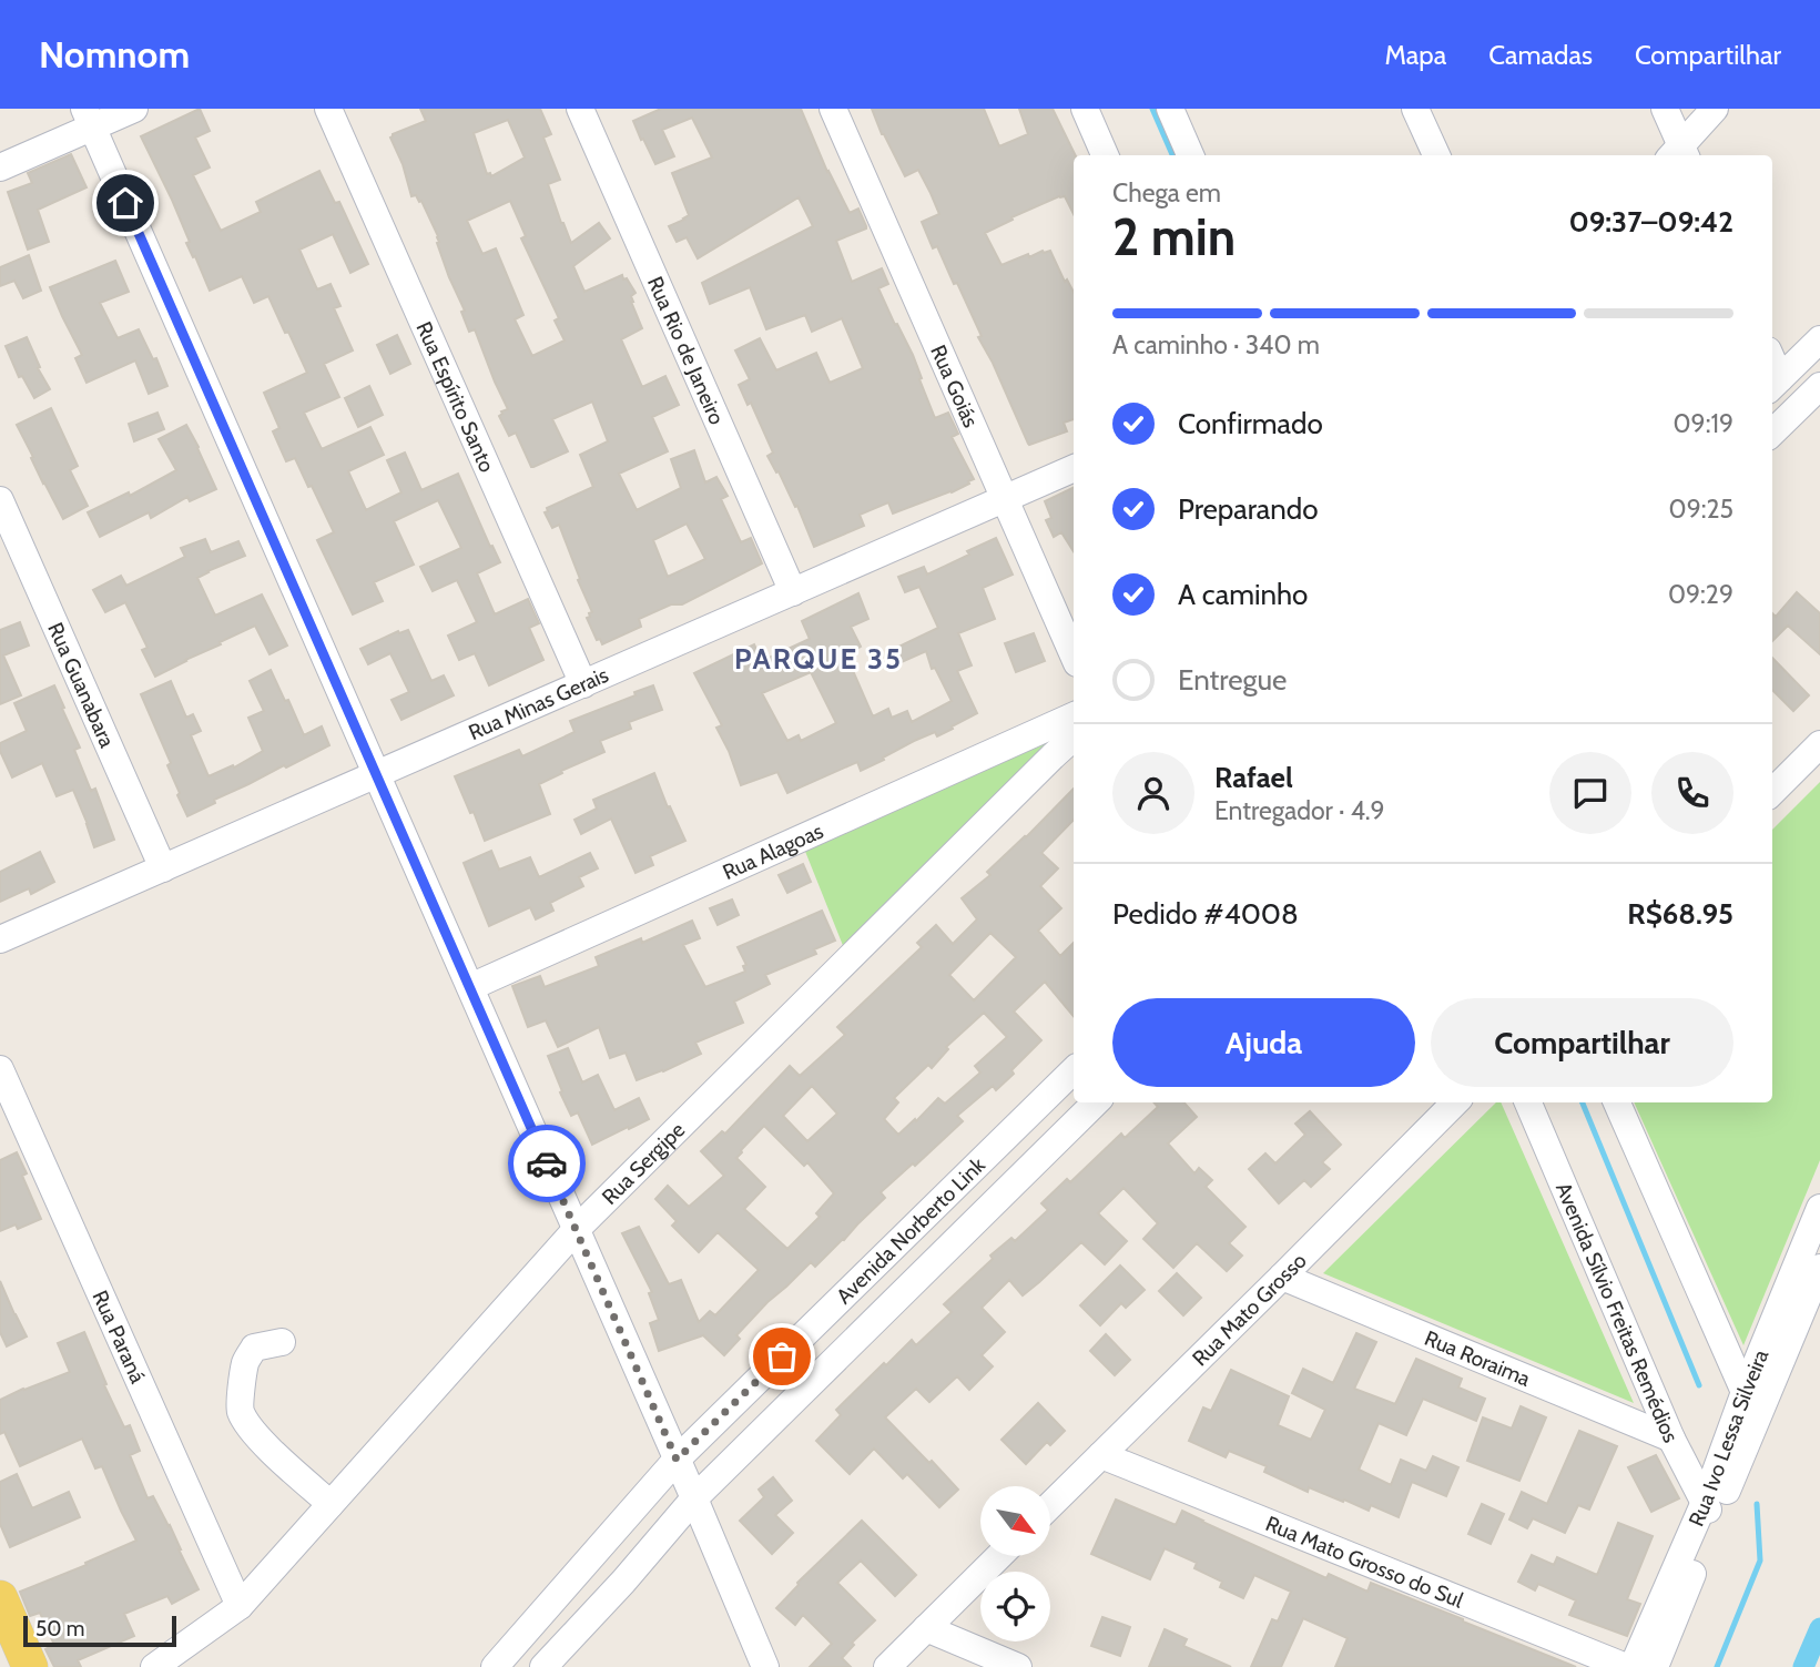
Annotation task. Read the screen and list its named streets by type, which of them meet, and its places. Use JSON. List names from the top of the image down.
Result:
{
  "streets": {
    "street": [
      "Rua Rio de Janeiro",
      "Rua Goiás",
      "Rua Espírito Santo",
      "Rua Guanabara",
      "Rua Minas Gerais",
      "Rua Alagoas",
      "Rua Sergipe",
      "Avenida Norberto Link",
      "Rua Mato Grosso",
      "Avenida Sílvio Freitas Remédios",
      "Rua Paraná",
      "Rua Roraima",
      "Rua Ivo Lessa Silveira",
      "Rua Mato Grosso do Sul"
    ]
  },
  "crossings": [
    ["Rua Rio de Janeiro", "Rua Minas Gerais"],
    ["Rua Goiás", "Rua Minas Gerais"],
    ["Rua Espírito Santo", "Rua Minas Gerais"],
    ["Rua Guanabara", "Rua Minas Gerais"],
    ["Rua Sergipe", "Rua Paraná"],
    ["Rua Mato Grosso", "Rua Roraima"],
    ["Rua Mato Grosso", "Rua Mato Grosso do Sul"],
    ["Avenida Sílvio Freitas Remédios", "Rua Roraima"],
    ["Avenida Sílvio Freitas Remédios", "Rua Ivo Lessa Silveira"]
  ],
  "districts": ["PARQUE 35"],
  "scale_bar": "50 m",
  "north": "bottom right",
  "page": {
    "header": "Nomnom",
    "nav": ["Mapa", "Camadas", "Compartilhar"],
    "heading": ["2 min", "Chega em", "09:37–09:42"],
    "panel": [
      "Rafael",
      "Entregador · 4.9",
      "Pedido #4008",
      "R$68.95"
    ],
    "bar": "A caminho · 340 m",
    "list": [
      ["Confirmado", "09:19"],
      ["Preparando", "09:25"],
      ["A caminho", "09:29"],
      "Entregue"
    ],
    "buttons": ["Ajuda", "Compartilhar"],
    "scale": "50 m"
  }
}
